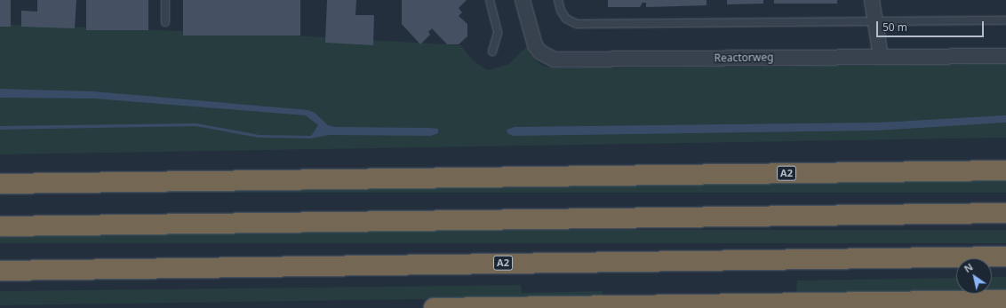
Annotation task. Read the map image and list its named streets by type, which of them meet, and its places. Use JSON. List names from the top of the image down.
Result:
{
  "streets": {
    "highway": ["A2"],
    "street": ["Reactorweg"]
  },
  "scale_bar": "50 m",
  "north": "top left"
}
